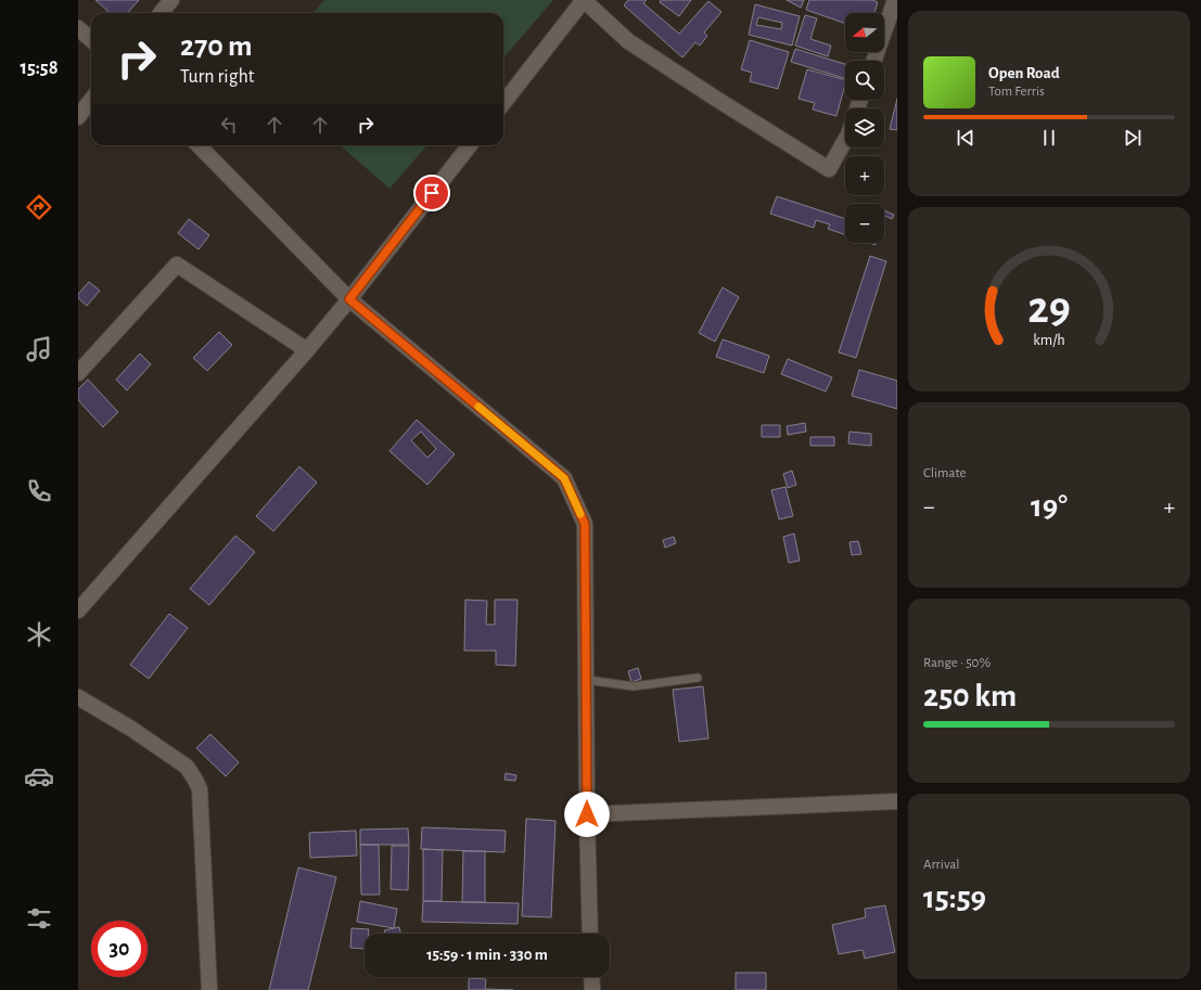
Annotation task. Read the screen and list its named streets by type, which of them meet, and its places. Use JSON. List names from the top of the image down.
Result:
{
  "north": "left",
  "page": {
    "tabs": "15:58",
    "map_buttons": ["+", "−"],
    "turn": ["270 m", "Turn right"],
    "song": ["Open Road", "Tom Ferris"],
    "tile": [
      "Climate",
      ["Range · 50%", "250 km"],
      ["Arrival", "15:59"]
    ],
    "heat": ["−", "19°", "+"],
    "limit": "30",
    "trip": "15:59 · 1 min · 330 m",
    "gauge": ["29", "km/h"]
  }
}
